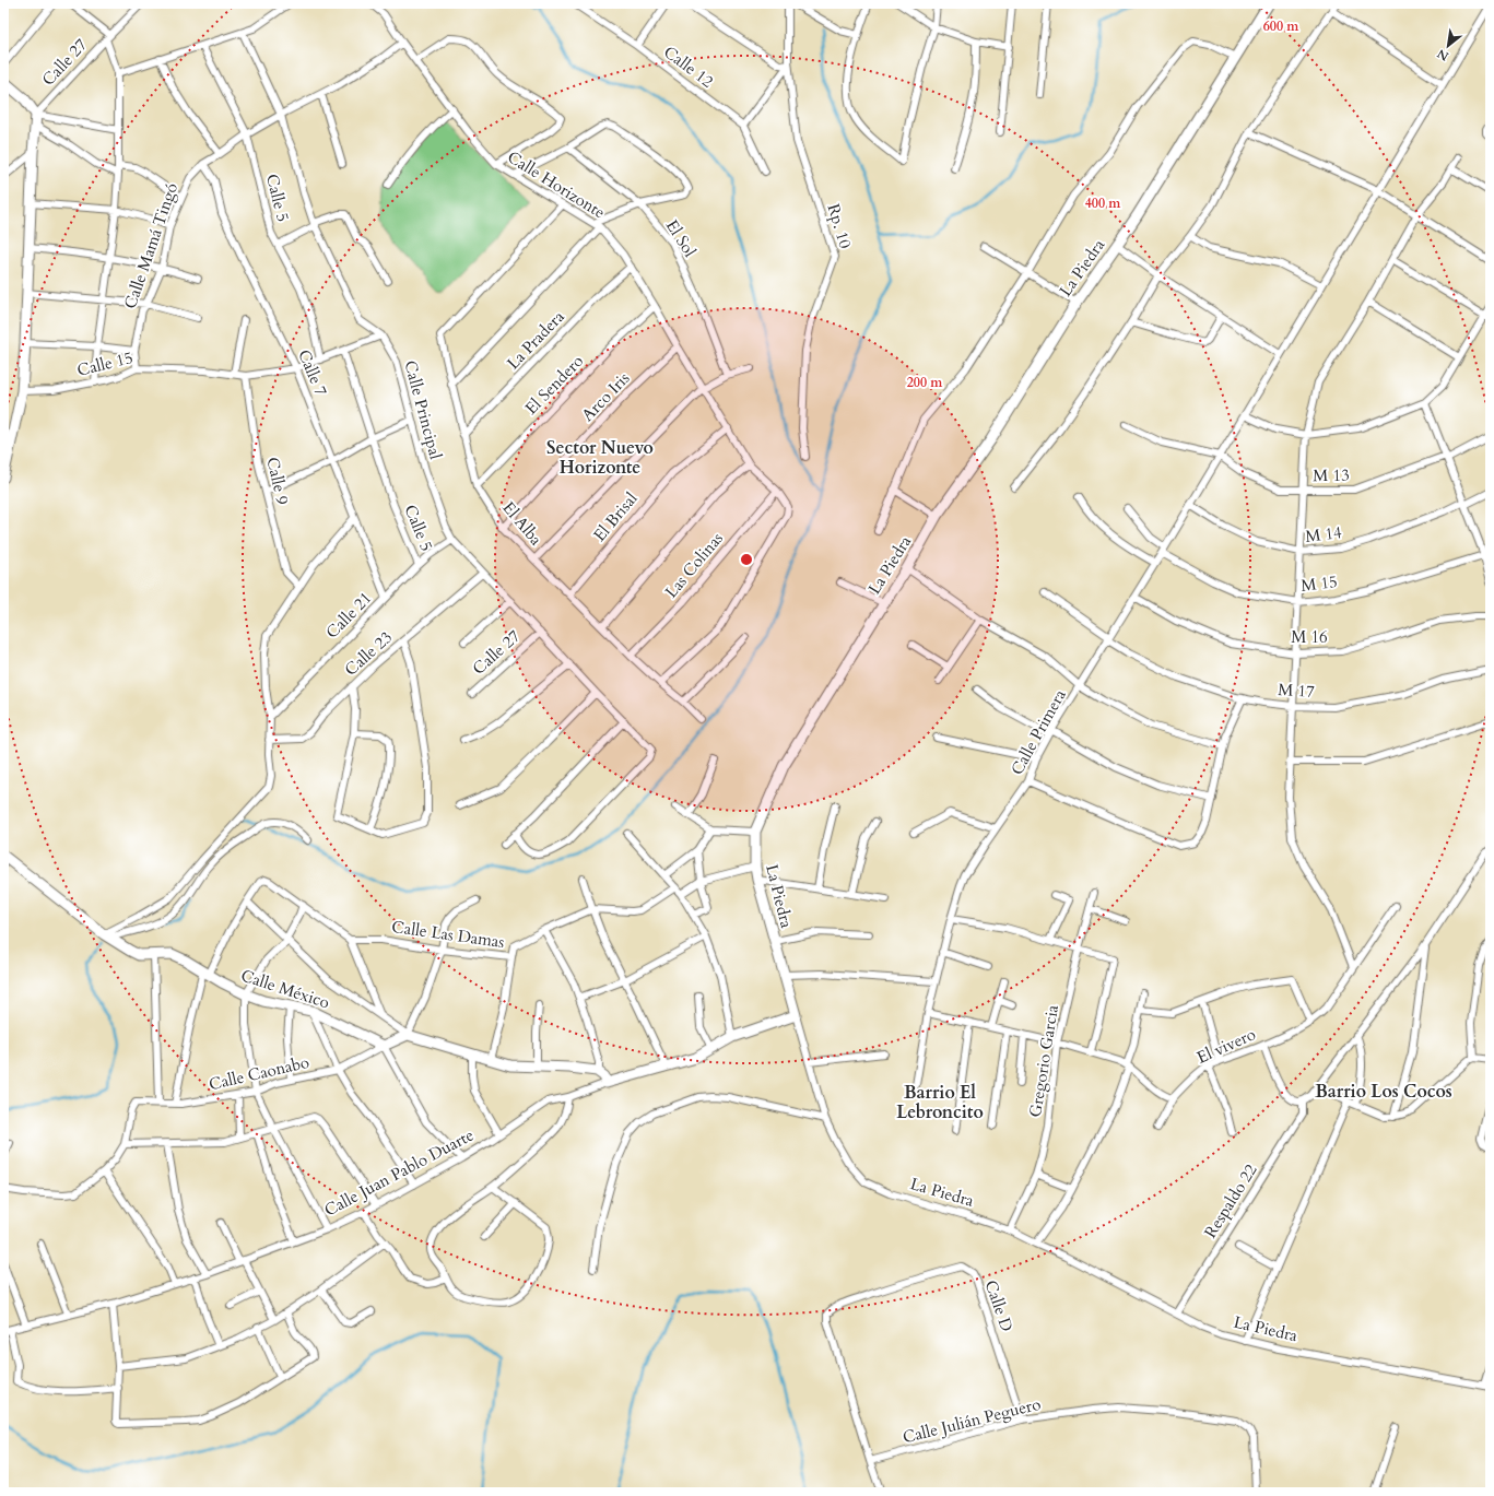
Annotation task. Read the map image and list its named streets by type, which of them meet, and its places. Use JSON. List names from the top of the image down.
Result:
{
  "streets": {
    "street": [
      "Calle 27",
      "Calle 12",
      "Calle Horizonte",
      "Calle 5",
      "Rp. 10",
      "El Sol",
      "Calle Mamá Tingó",
      "La Piedra",
      "La Pradera",
      "Calle 15",
      "Calle 7",
      "El Sendero",
      "Arco Iris",
      "Calle Principal",
      "M 13",
      "Calle 9",
      "El Brisal",
      "El Alba",
      "M 14",
      "Las Colinas",
      "M 15",
      "Calle 21",
      "M 16",
      "Calle 23",
      "M 17",
      "Calle Primera",
      "Calle Las Damas",
      "Calle México",
      "El vivero",
      "Gregorio Garcia",
      "Calle Caonabo",
      "Calle Juan Pablo Duarte",
      "Respaldo 22",
      "Calle D",
      "Calle Julián Peguero"
    ]
  },
  "crossings": [
    ["Calle 27", "Calle Principal"],
    ["Calle Horizonte", "Calle Mamá Tingó"],
    ["Calle Horizonte", "La Pradera"],
    ["Calle Horizonte", "El Sendero"],
    ["Calle Horizonte", "Arco Iris"],
    ["Calle Horizonte", "El Brisal"],
    ["Calle Horizonte", "El Alba"],
    ["Calle Horizonte", "Las Colinas"],
    ["Calle 5", "Calle Mamá Tingó"],
    ["Calle 5", "Calle 15"],
    ["Calle 5", "Calle 21"],
    ["Calle Mamá Tingó", "Calle 15"],
    ["Calle Mamá Tingó", "Calle 7"],
    ["Calle Mamá Tingó", "Calle Principal"],
    ["La Piedra", "Gregorio Garcia"],
    ["La Piedra", "Calle Juan Pablo Duarte"],
    ["La Piedra", "Respaldo 22"],
    ["La Pradera", "El Alba"],
    ["Calle 15", "Calle 7"],
    ["Calle 15", "Calle Principal"],
    ["Calle 15", "Calle 9"],
    ["Calle 7", "Calle 21"],
    ["El Sendero", "El Alba"],
    ["Arco Iris", "El Alba"],
    ["Calle Principal", "Calle 21"],
    ["Calle Principal", "Calle 23"],
    ["M 13", "Calle Primera"],
    ["El Brisal", "El Alba"],
    ["El Alba", "Las Colinas"],
    ["M 14", "Calle Primera"],
    ["M 15", "Calle Primera"],
    ["M 16", "Calle Primera"],
    ["M 17", "Calle Primera"],
    ["Calle México", "Calle Caonabo"],
    ["Calle D", "Calle Julián Peguero"]
  ],
  "districts": ["Sector Nuevo Horizonte", "Barrio Los Cocos", "Barrio El Lebroncito"],
  "north": "bottom left",
  "rings": ["600 m", "400 m", "200 m"]
}
